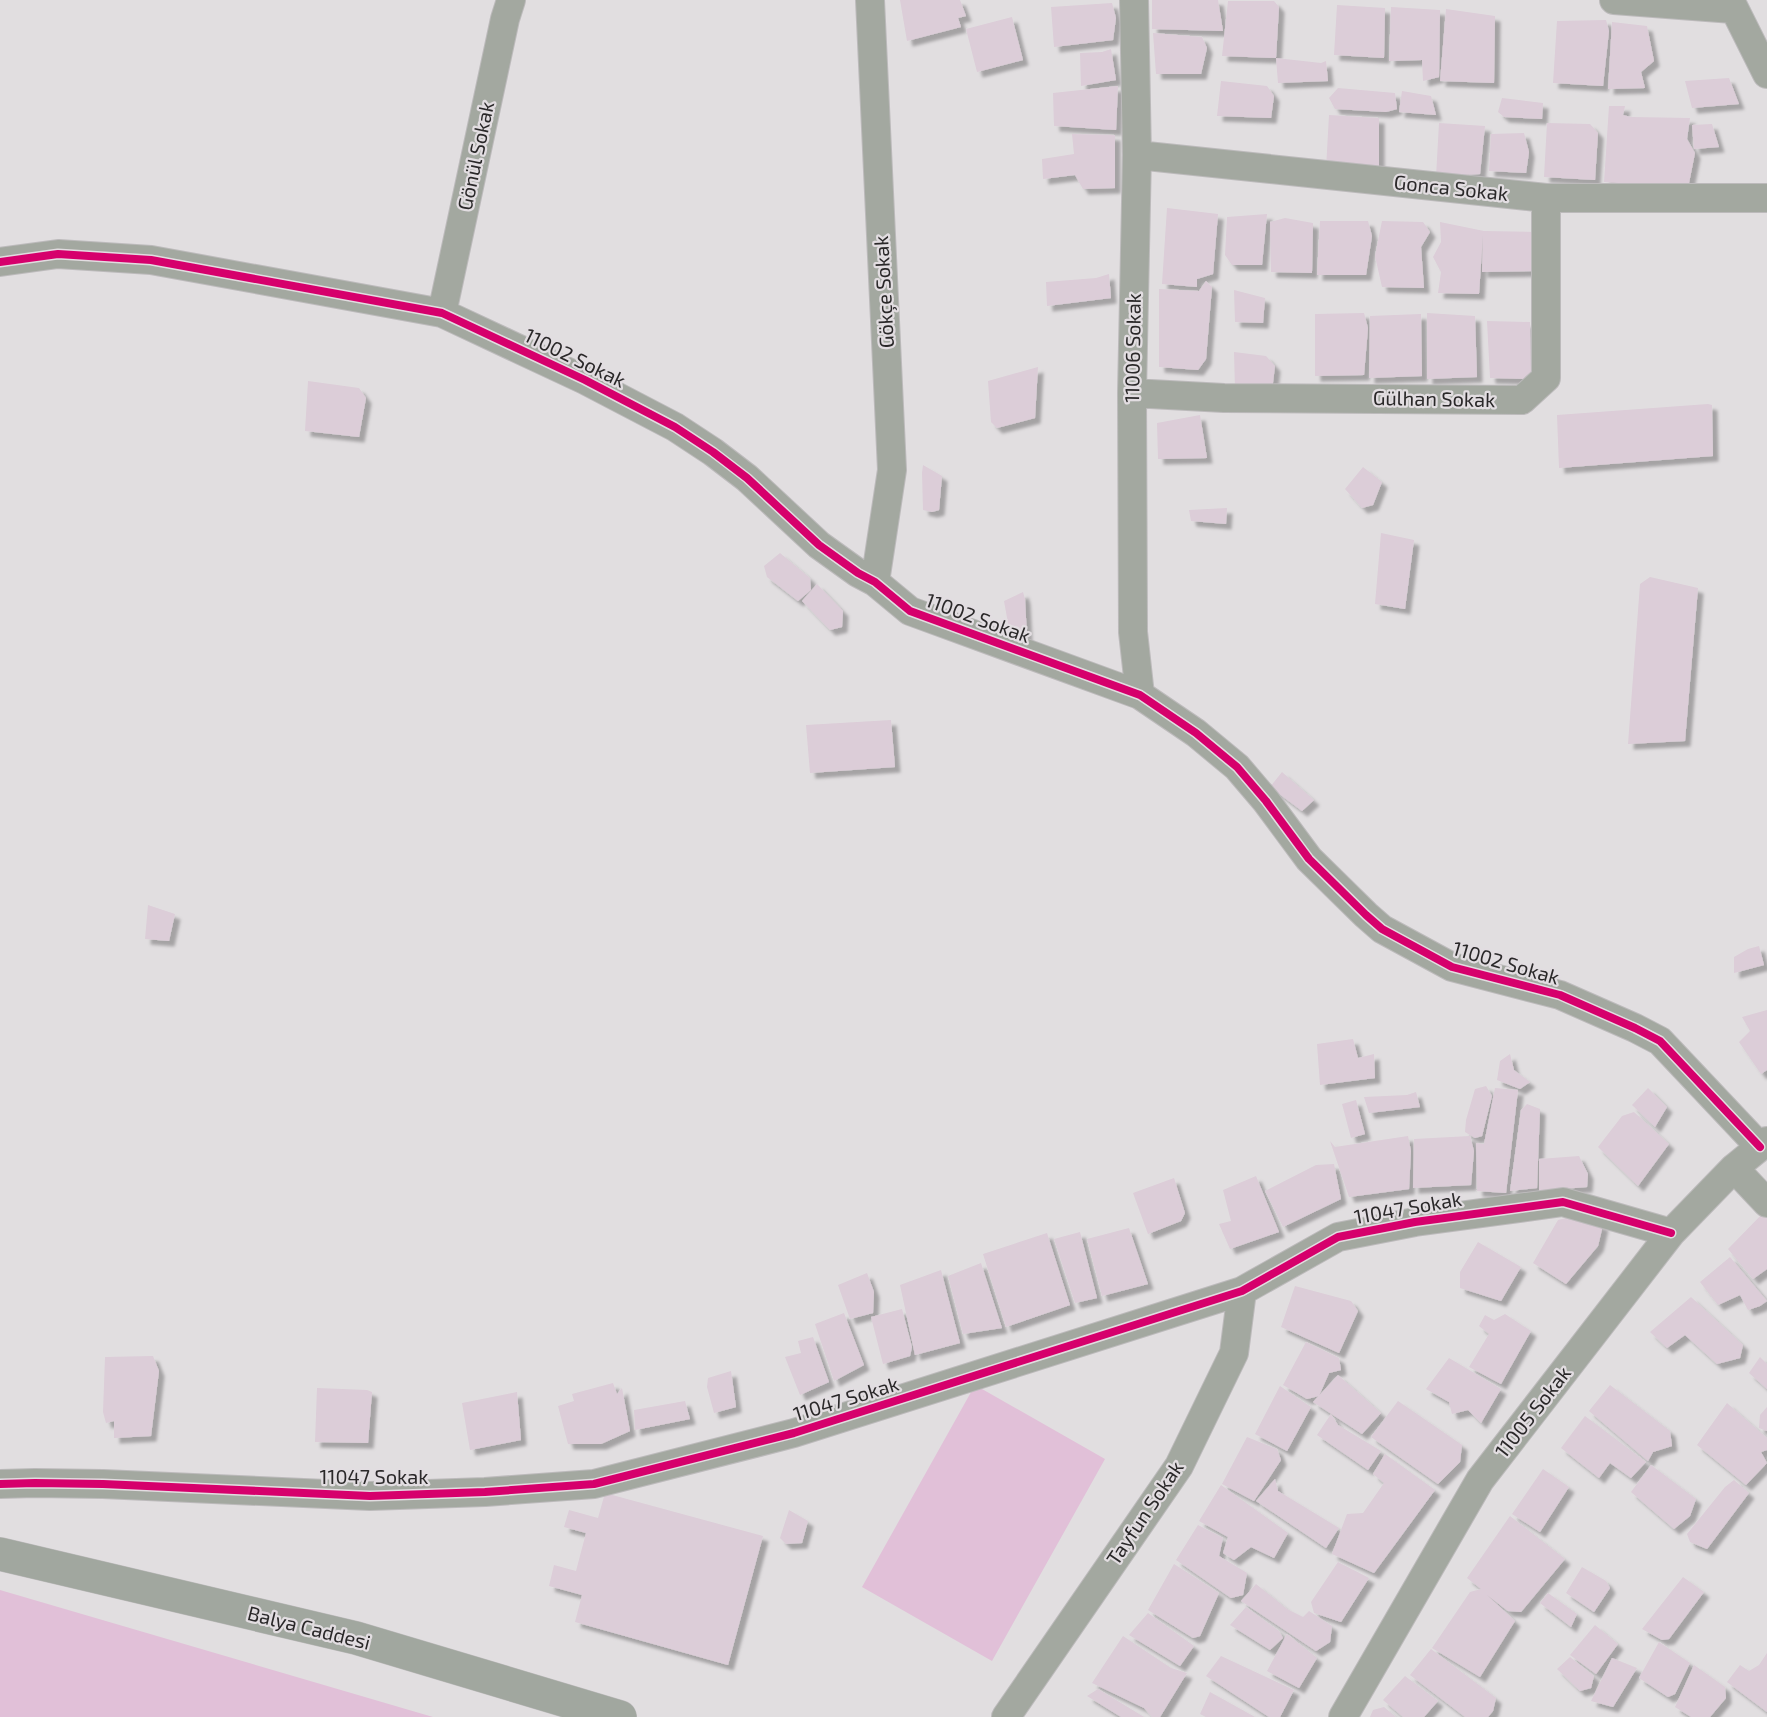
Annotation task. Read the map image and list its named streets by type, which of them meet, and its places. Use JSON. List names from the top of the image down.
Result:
{
  "streets": {
    "main road": ["Balya Caddesi"],
    "street": [
      "Gönül Sokak",
      "Gonca Sokak",
      "Gökçe Sokak",
      "11006 Sokak",
      "11002 Sokak",
      "Gülhan Sokak",
      "11047 Sokak",
      "11005 Sokak",
      "Tayfun Sokak"
    ]
  },
  "crossings": [
    ["Gönül Sokak", "11002 Sokak"],
    ["Gonca Sokak", "11006 Sokak"],
    ["Gonca Sokak", "Gülhan Sokak"],
    ["Gökçe Sokak", "11002 Sokak"],
    ["11006 Sokak", "11002 Sokak"],
    ["11006 Sokak", "Gülhan Sokak"],
    ["11002 Sokak", "11005 Sokak"],
    ["11047 Sokak", "11005 Sokak"],
    ["11047 Sokak", "Tayfun Sokak"]
  ]
}
